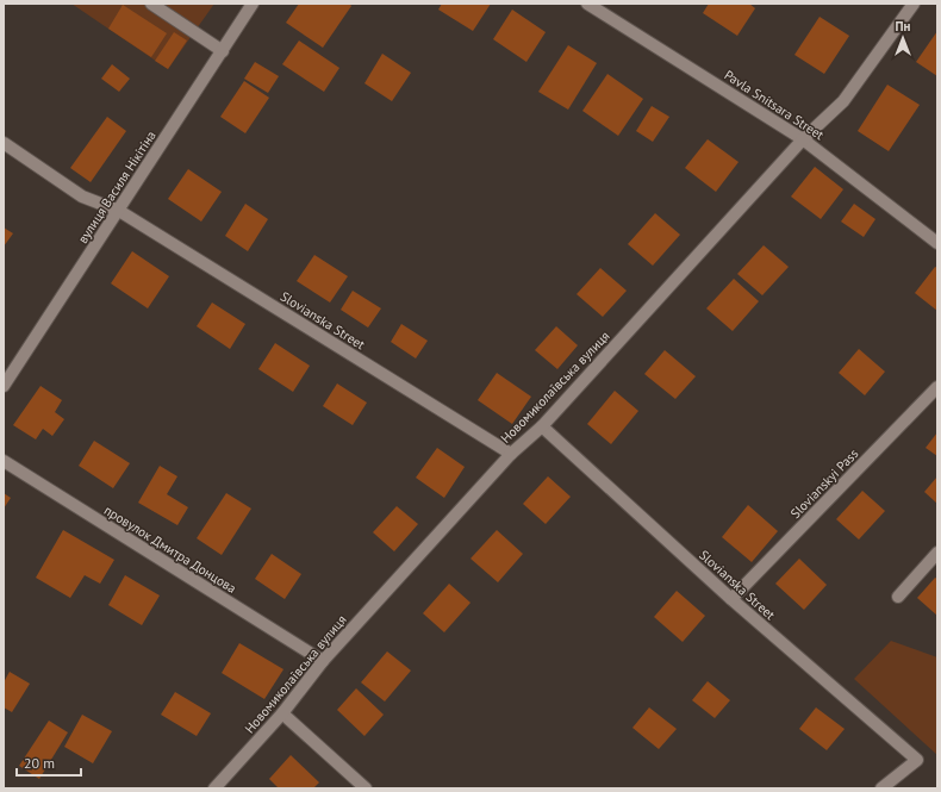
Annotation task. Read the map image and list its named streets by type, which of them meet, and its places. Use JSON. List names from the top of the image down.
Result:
{
  "streets": {
    "street": [
      "Pavla Snitsara Street",
      "вулиця Василя Нікітіна",
      "Slovianska Street",
      "Новомиколаївська вулиця",
      "Slovianskyi Pass",
      "провулок Дмитра Донцова"
    ]
  },
  "crossings": [
    ["Pavla Snitsara Street", "Новомиколаївська вулиця"],
    ["вулиця Василя Нікітіна", "Slovianska Street"],
    ["Slovianska Street", "Новомиколаївська вулиця"],
    ["Slovianska Street", "Slovianskyi Pass"],
    ["Новомиколаївська вулиця", "провулок Дмитра Донцова"]
  ],
  "scale_bar": "20 m",
  "north": "top"
}
